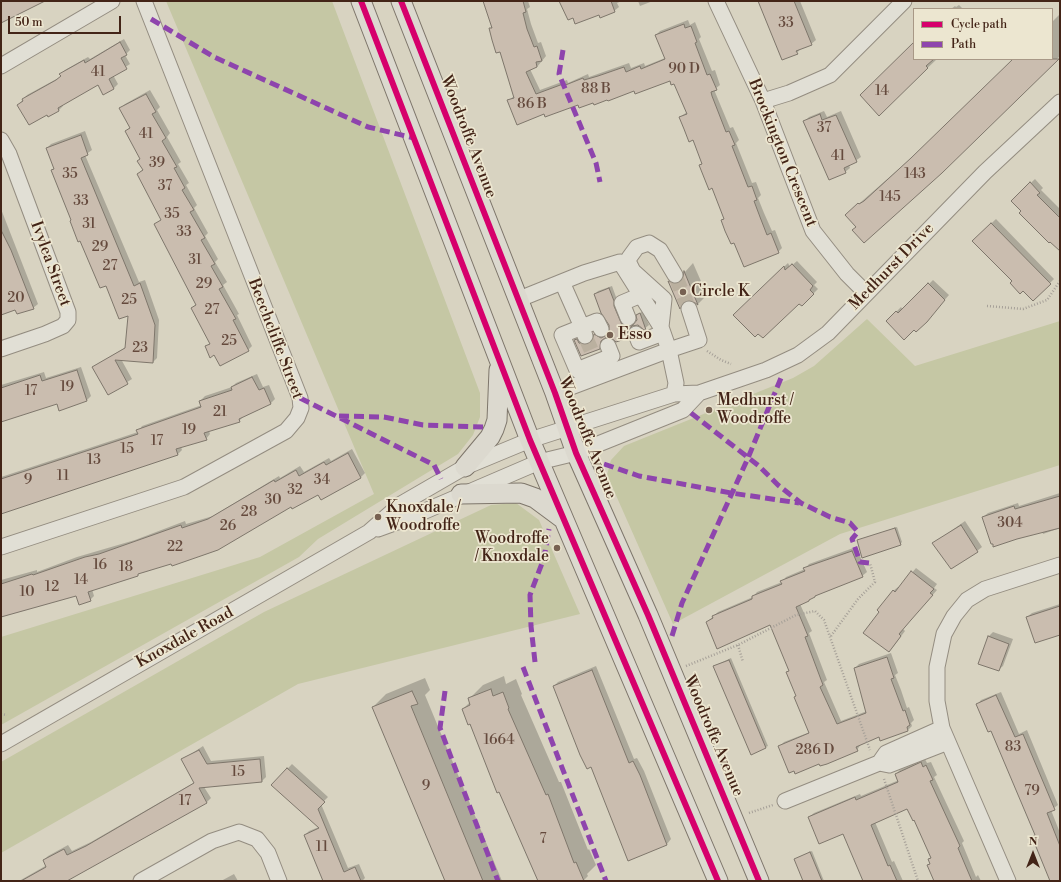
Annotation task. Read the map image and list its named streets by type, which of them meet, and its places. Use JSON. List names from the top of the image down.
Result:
{
  "streets": {
    "main road": ["Woodroffe Avenue"],
    "street": [
      "Brockington Crescent",
      "Ivylea Street",
      "Medhurst Drive",
      "Beechcliffe Street",
      "Knoxdale Road"
    ]
  },
  "crossings": [
    ["Woodroffe Avenue", "Medhurst Drive"],
    ["Woodroffe Avenue", "Knoxdale Road"],
    ["Brockington Crescent", "Medhurst Drive"],
    ["Medhurst Drive", "Knoxdale Road"]
  ],
  "places": [
    "Circle K",
    "Esso",
    "Medhurst / Woodroffe",
    "Knoxdale / Woodroffe",
    "Woodroffe / Knoxdale"
  ],
  "house_numbers": [
    "33",
    "90 D",
    "41",
    "88 B",
    "14",
    "86 B",
    "37",
    "41",
    "41",
    "39",
    "35",
    "143",
    "37",
    "145",
    "33",
    "35",
    "31",
    "33",
    "29",
    "31",
    "27",
    "29",
    "20",
    "25",
    "27",
    "25",
    "23",
    "19",
    "17",
    "21",
    "19",
    "17",
    "15",
    "13",
    "11",
    "9",
    "34",
    "32",
    "30",
    "28",
    "304",
    "26",
    "22",
    "16",
    "18",
    "14",
    "12",
    "10",
    "1664",
    "83",
    "286 D",
    "15",
    "9",
    "79",
    "17",
    "7",
    "11"
  ],
  "legend": ["Cycle path", "Path"],
  "scale_bar": "50 m",
  "north": "top"
}
